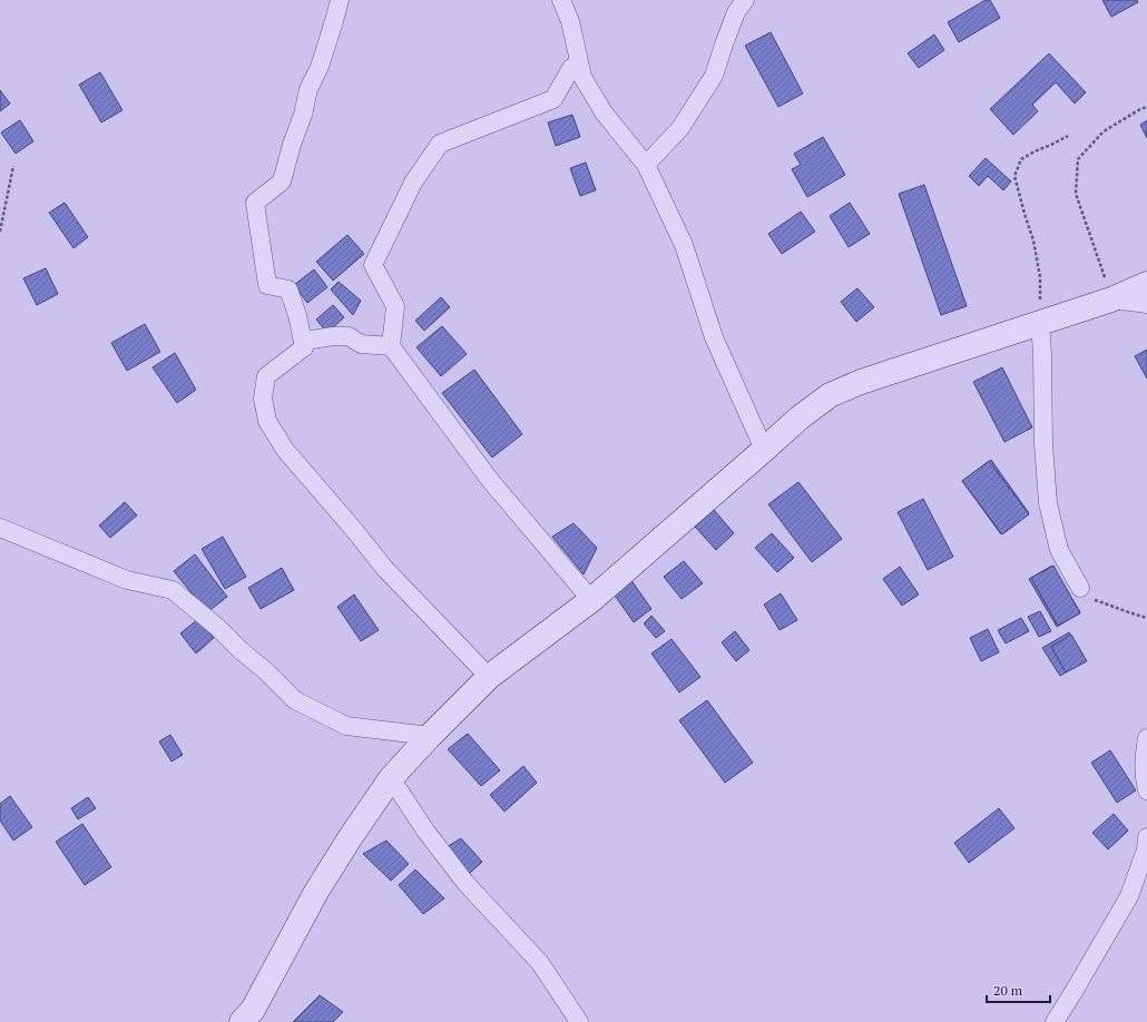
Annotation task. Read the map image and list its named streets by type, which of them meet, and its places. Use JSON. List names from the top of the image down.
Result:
{
  "scale_bar": "20 m"
}
